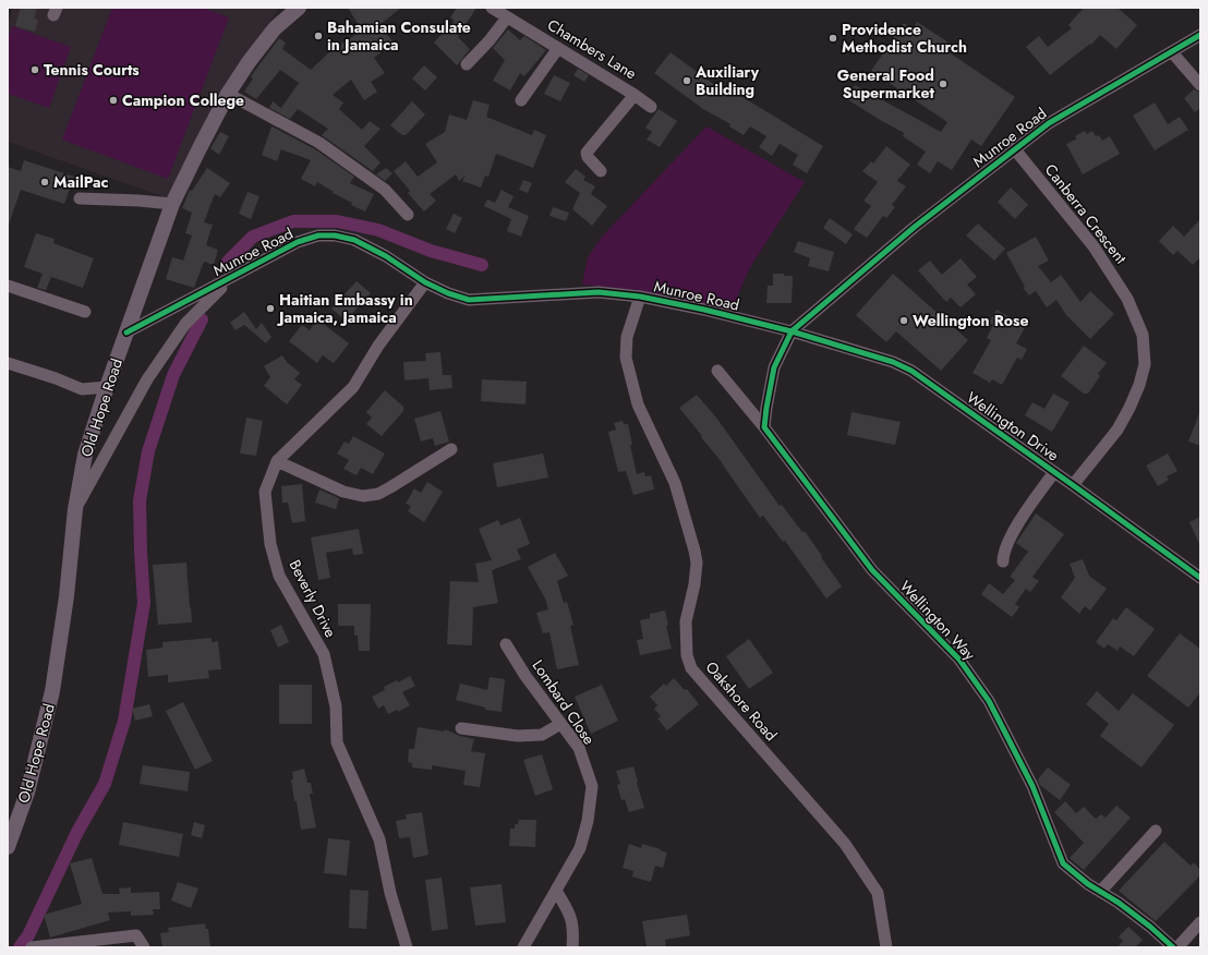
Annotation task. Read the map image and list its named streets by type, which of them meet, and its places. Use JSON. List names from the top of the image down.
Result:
{
  "streets": {
    "main road": ["Old Hope Road"],
    "street": [
      "Chambers Lane",
      "Munroe Road",
      "Canberra Crescent",
      "Wellington Drive",
      "Beverly Drive",
      "Wellington Way",
      "Oakshore Road",
      "Lombard Close"
    ]
  },
  "crossings": [
    ["Munroe Road", "Canberra Crescent"],
    ["Munroe Road", "Old Hope Road"],
    ["Munroe Road", "Wellington Drive"],
    ["Munroe Road", "Beverly Drive"],
    ["Munroe Road", "Oakshore Road"],
    ["Canberra Crescent", "Wellington Drive"]
  ],
  "places": [
    "Bahamian Consulate in Jamaica",
    "Providence Methodist Church",
    "Tennis Courts",
    "Auxiliary Building",
    "General Food Supermarket",
    "Campion College",
    "MailPac",
    "Haitian Embassy in Jamaica, Jamaica",
    "Wellington Rose"
  ]
}
